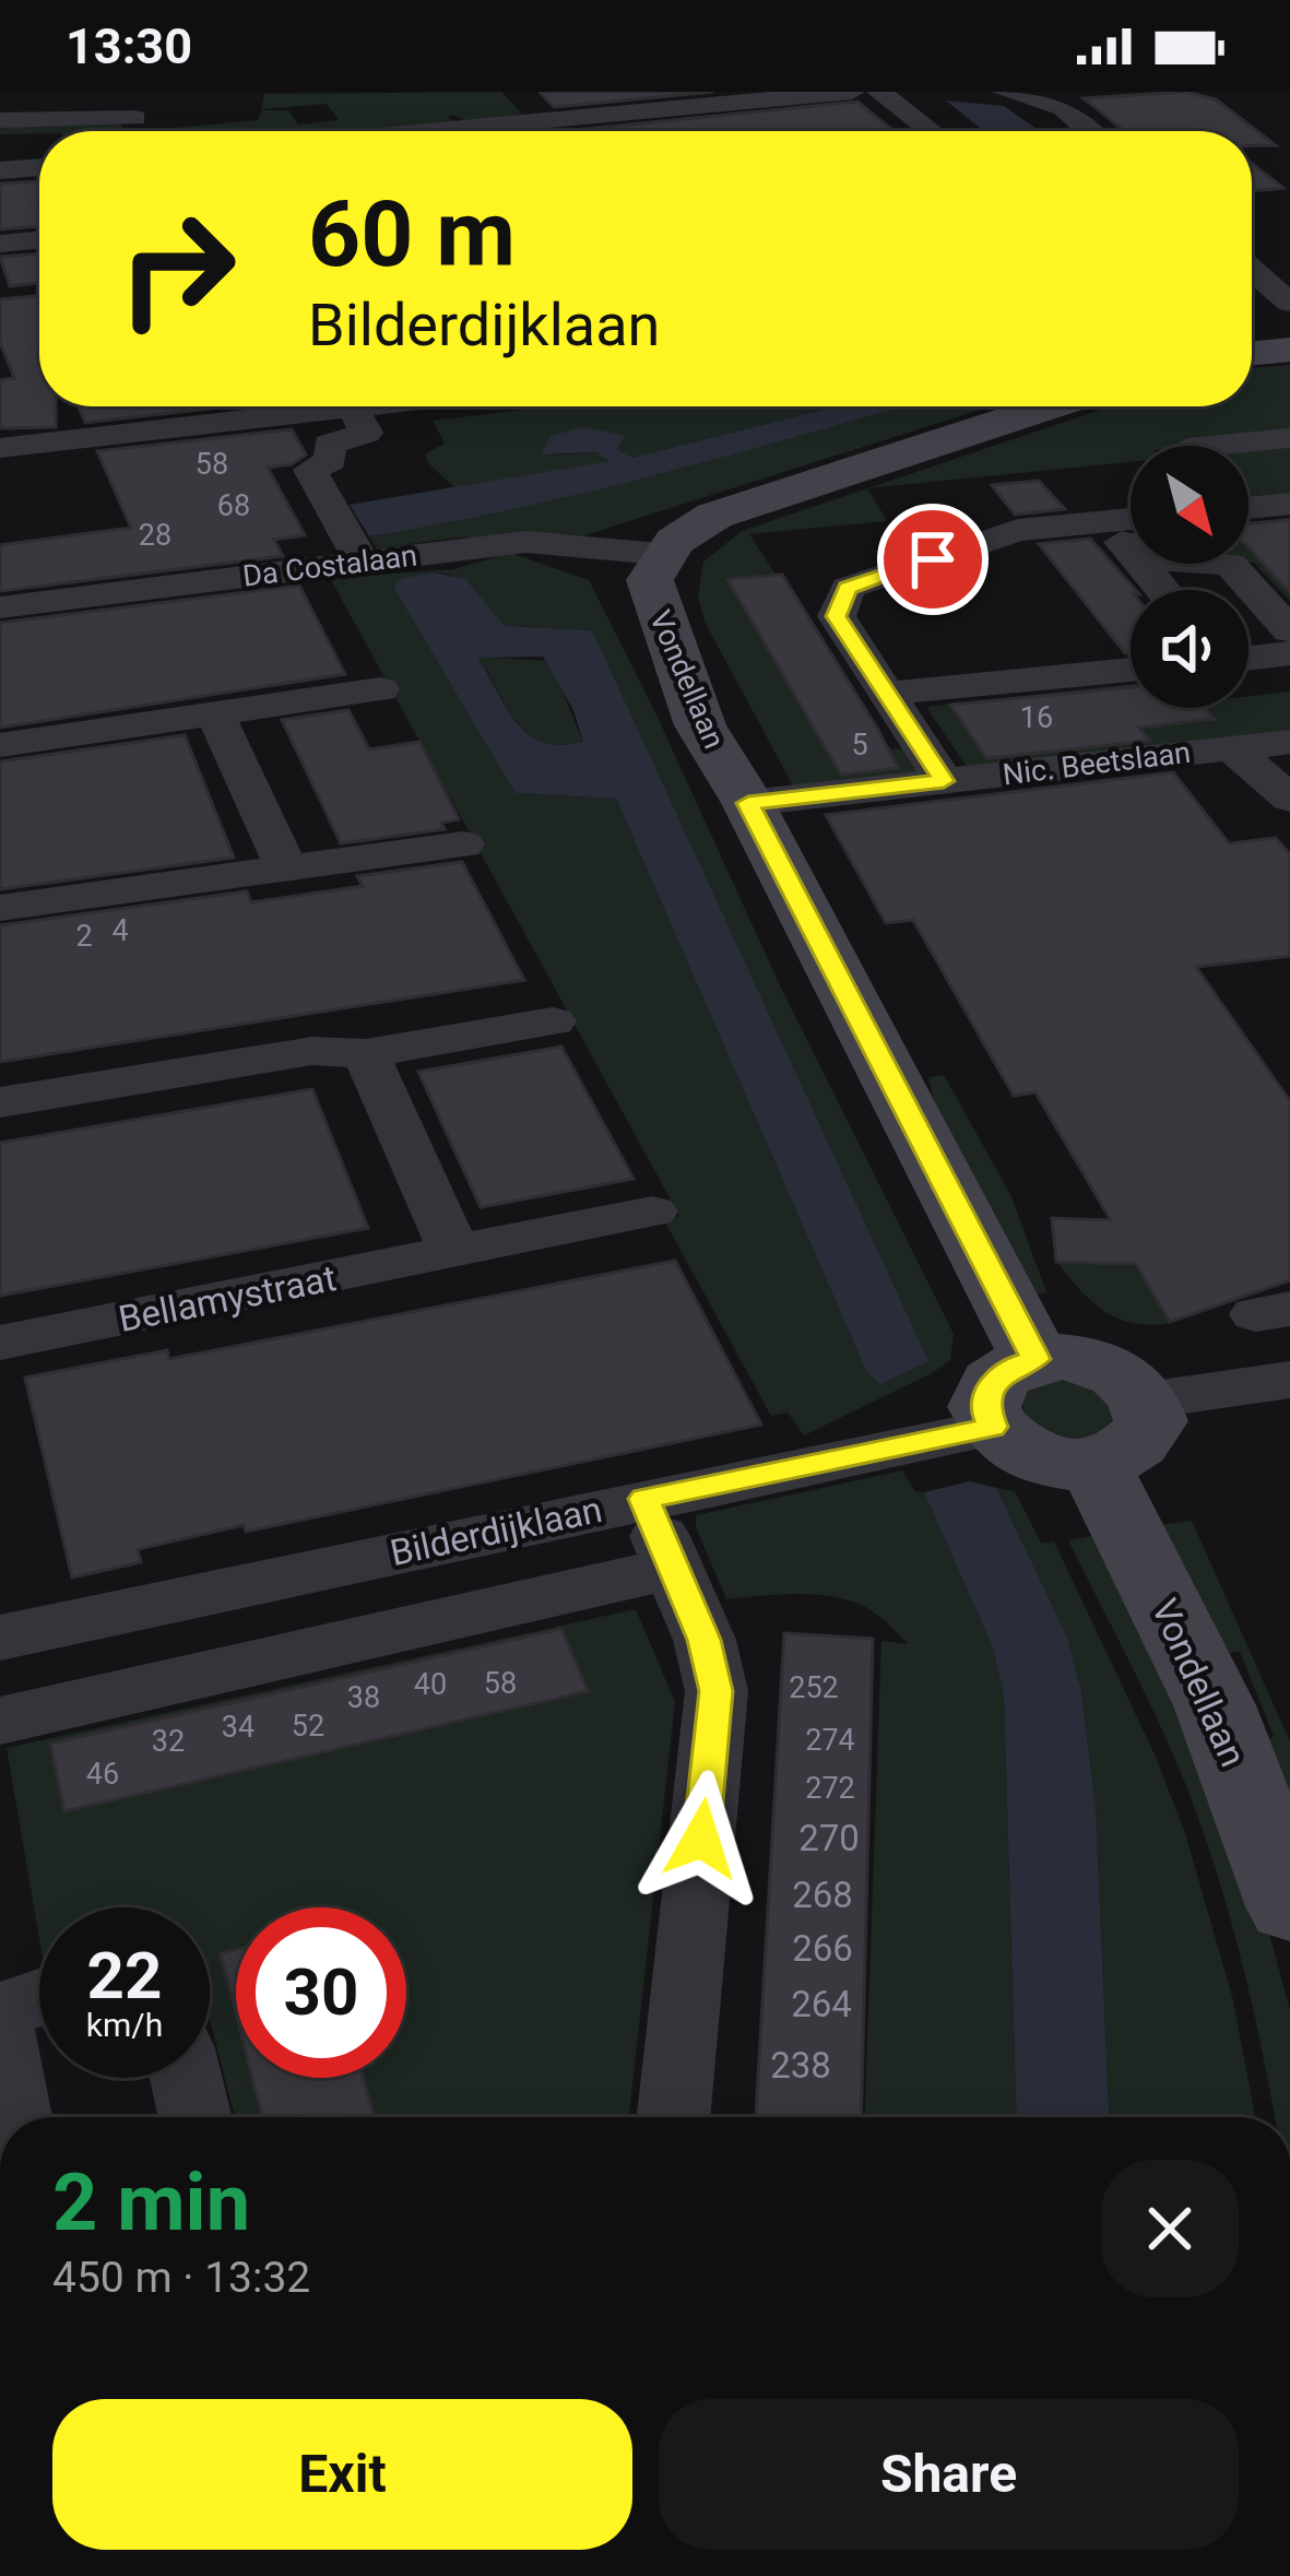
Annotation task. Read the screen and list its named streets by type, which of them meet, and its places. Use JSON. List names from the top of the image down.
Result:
{
  "streets": {
    "street": [
      "Da Costalaan",
      "Vondellaan",
      "Nic. Beetslaan",
      "Bellamystraat",
      "Bilderdijklaan"
    ]
  },
  "crossings": [
    ["Da Costalaan", "Vondellaan"],
    ["Vondellaan", "Nic. Beetslaan"],
    ["Vondellaan", "Bilderdijklaan"]
  ],
  "house_numbers": [
    "58",
    "68",
    "28",
    "16",
    "5",
    "4",
    "2",
    "58",
    "40",
    "252",
    "38",
    "52",
    "34",
    "274",
    "32",
    "46",
    "272",
    "270",
    "268",
    "266",
    "264",
    "238"
  ],
  "north": "bottom right",
  "page": {
    "status": "13:30",
    "turn": ["60 m", "Bilderdijklaan"],
    "speed": "22 km/h",
    "limit": "30",
    "heading": ["2 min", "450 m · 13:32"],
    "buttons": ["Exit", "Share"]
  }
}
